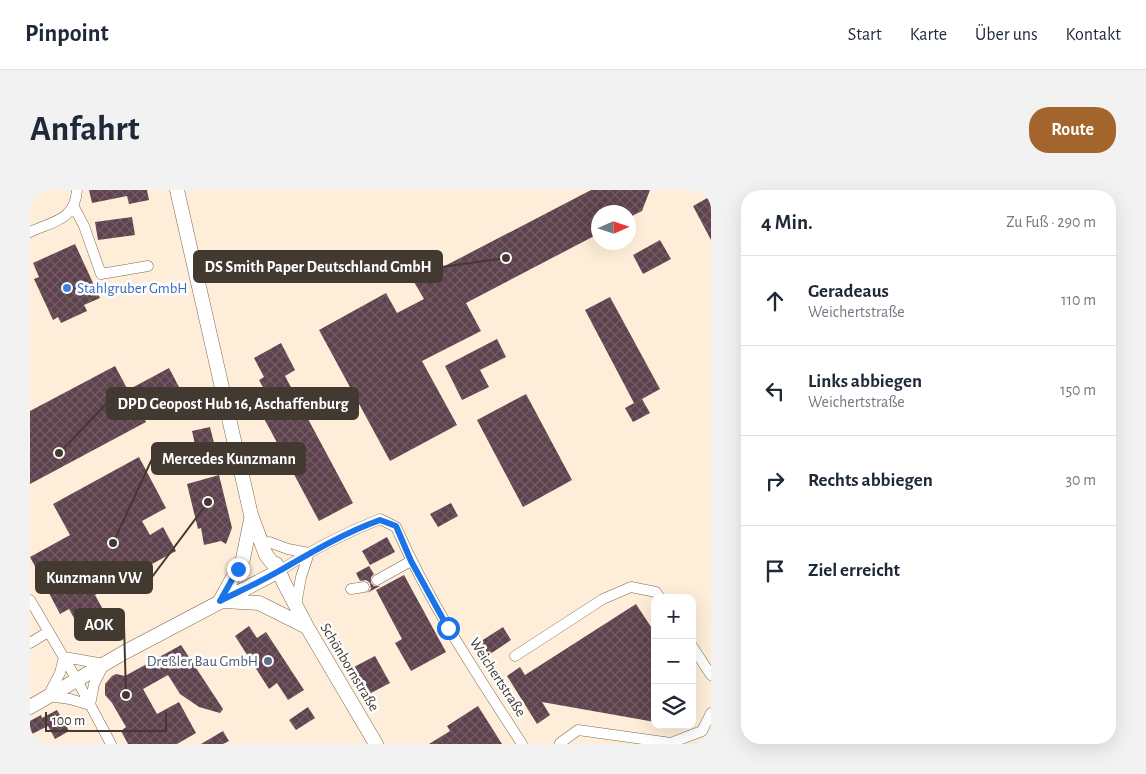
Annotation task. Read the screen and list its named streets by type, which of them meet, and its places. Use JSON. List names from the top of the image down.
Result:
{
  "streets": {
    "main road": ["Schönbornstraße", "Weichertstraße"]
  },
  "crossings": [
    ["Schönbornstraße", "Weichertstraße"]
  ],
  "places": [
    "DS Smith Paper Deutschland GmbH",
    "Stahlgruber GmbH",
    "DPD Geopost Hub 16, Aschaffenburg",
    "Kunzmann VW",
    "Mercedes Kunzmann",
    "Dreßler Bau GmbH",
    "AOK"
  ],
  "scale_bar": "100 m",
  "north": "right",
  "page": {
    "header": "Pinpoint",
    "nav": [
      "Start",
      "Karte",
      "Über uns",
      "Kontakt"
    ],
    "buttons": "Route",
    "title": "Anfahrt",
    "heading": ["4 Min.", "Zu Fuß · 290 m"],
    "list": [
      ["Geradeaus", "Weichertstraße", "110 m"],
      ["Links abbiegen", "Weichertstraße", "150 m"],
      ["Rechts abbiegen", "30 m"],
      "Ziel erreicht"
    ],
    "map_buttons": ["+", "−"],
    "scale": "100 m"
  }
}
